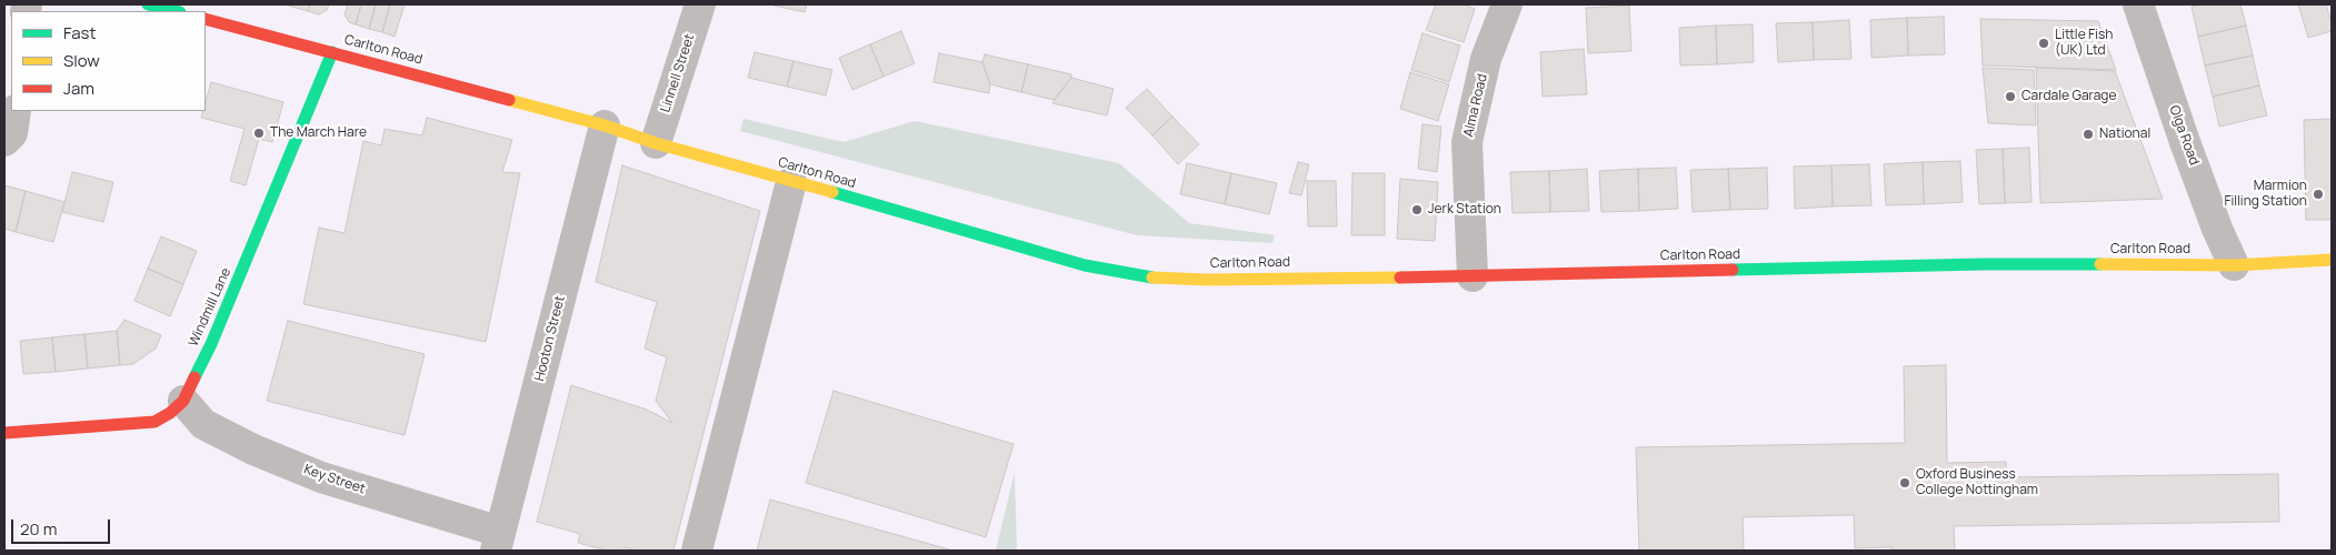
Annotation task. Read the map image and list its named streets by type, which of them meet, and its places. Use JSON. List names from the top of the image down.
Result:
{
  "streets": {
    "main road": ["Carlton Road", "Windmill Lane"],
    "street": [
      "Linnell Street",
      "Alma Road",
      "Olga Road",
      "Hooton Street",
      "Key Street"
    ]
  },
  "crossings": [
    ["Carlton Road", "Linnell Street"],
    ["Carlton Road", "Alma Road"],
    ["Carlton Road", "Olga Road"],
    ["Carlton Road", "Windmill Lane"],
    ["Carlton Road", "Hooton Street"],
    ["Windmill Lane", "Key Street"],
    ["Hooton Street", "Key Street"]
  ],
  "places": [
    "Little Fish (UK) Ltd",
    "Cardale Garage",
    "The March Hare",
    "National",
    "Marmion Filling Station",
    "Jerk Station",
    "Oxford Business College Nottingham"
  ],
  "legend": ["Fast", "Slow", "Jam"],
  "scale_bar": "20 m"
}
